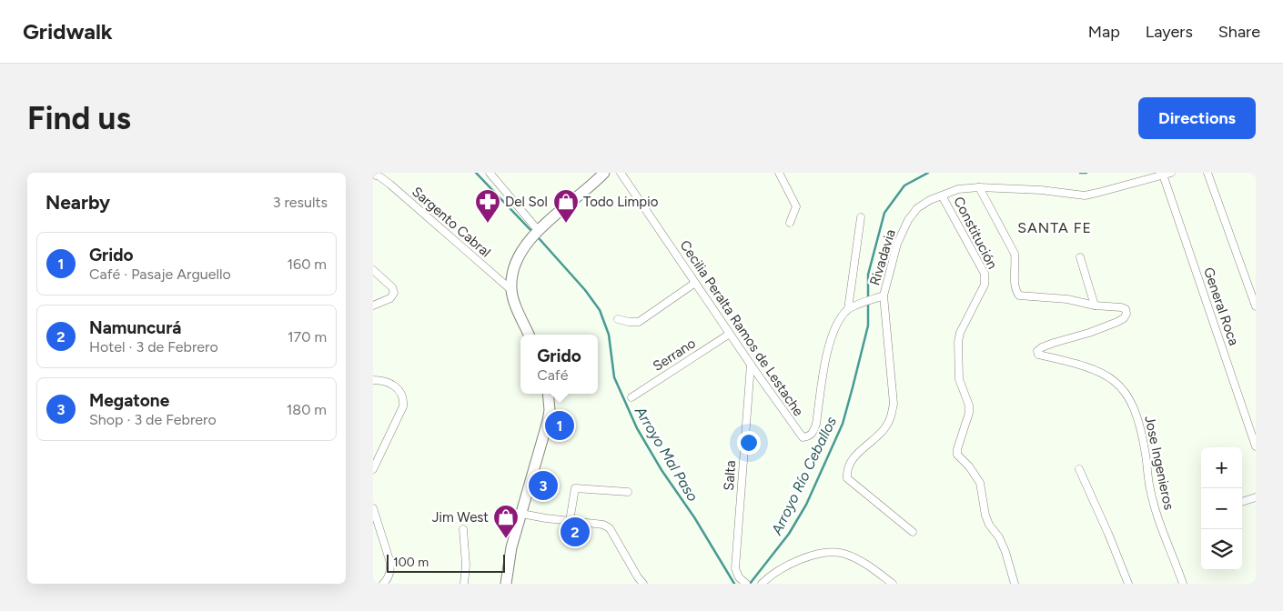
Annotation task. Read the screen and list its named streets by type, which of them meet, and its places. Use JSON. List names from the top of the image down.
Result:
{
  "streets": {
    "street": [
      "Sargento Cabral",
      "Constitución",
      "Rivadavia",
      "General Roca",
      "Cecilia Peralta Ramos de Lestache",
      "Serrano",
      "Jose Ingenieros",
      "Salta"
    ]
  },
  "crossings": [
    ["Constitución", "Rivadavia"],
    ["Rivadavia", "General Roca"],
    ["Rivadavia", "Cecilia Peralta Ramos de Lestache"],
    ["Rivadavia", "Jose Ingenieros"],
    ["Cecilia Peralta Ramos de Lestache", "Serrano"],
    ["Cecilia Peralta Ramos de Lestache", "Salta"]
  ],
  "districts": ["SANTA FE"],
  "water": ["Arroyo Mal Paso", "Arroyo Río Ceballos"],
  "places": {
    "pharmacy": ["Del Sol"],
    "shop": ["Todo Limpio", "Jim West"]
  },
  "scale_bar": "100 m",
  "page": {
    "header": "Gridwalk",
    "nav": ["Map", "Layers", "Share"],
    "buttons": "Directions",
    "title": "Find us",
    "heading": ["Nearby", "3 results"],
    "list": [
      {
        "mark": "1",
        "name": "Grido",
        "note": "Café · Pasaje Arguello",
        "value": "160 m"
      },
      {
        "mark": "2",
        "name": "Namuncurá",
        "note": "Hotel · 3 de Febrero",
        "value": "170 m"
      },
      {
        "mark": "3",
        "name": "Megatone",
        "note": "Shop · 3 de Febrero",
        "value": "180 m"
      }
    ],
    "popup": ["Grido", "Café"],
    "pins": ["1", "3", "2"],
    "map_buttons": ["+", "−"],
    "scale": "100 m"
  }
}
